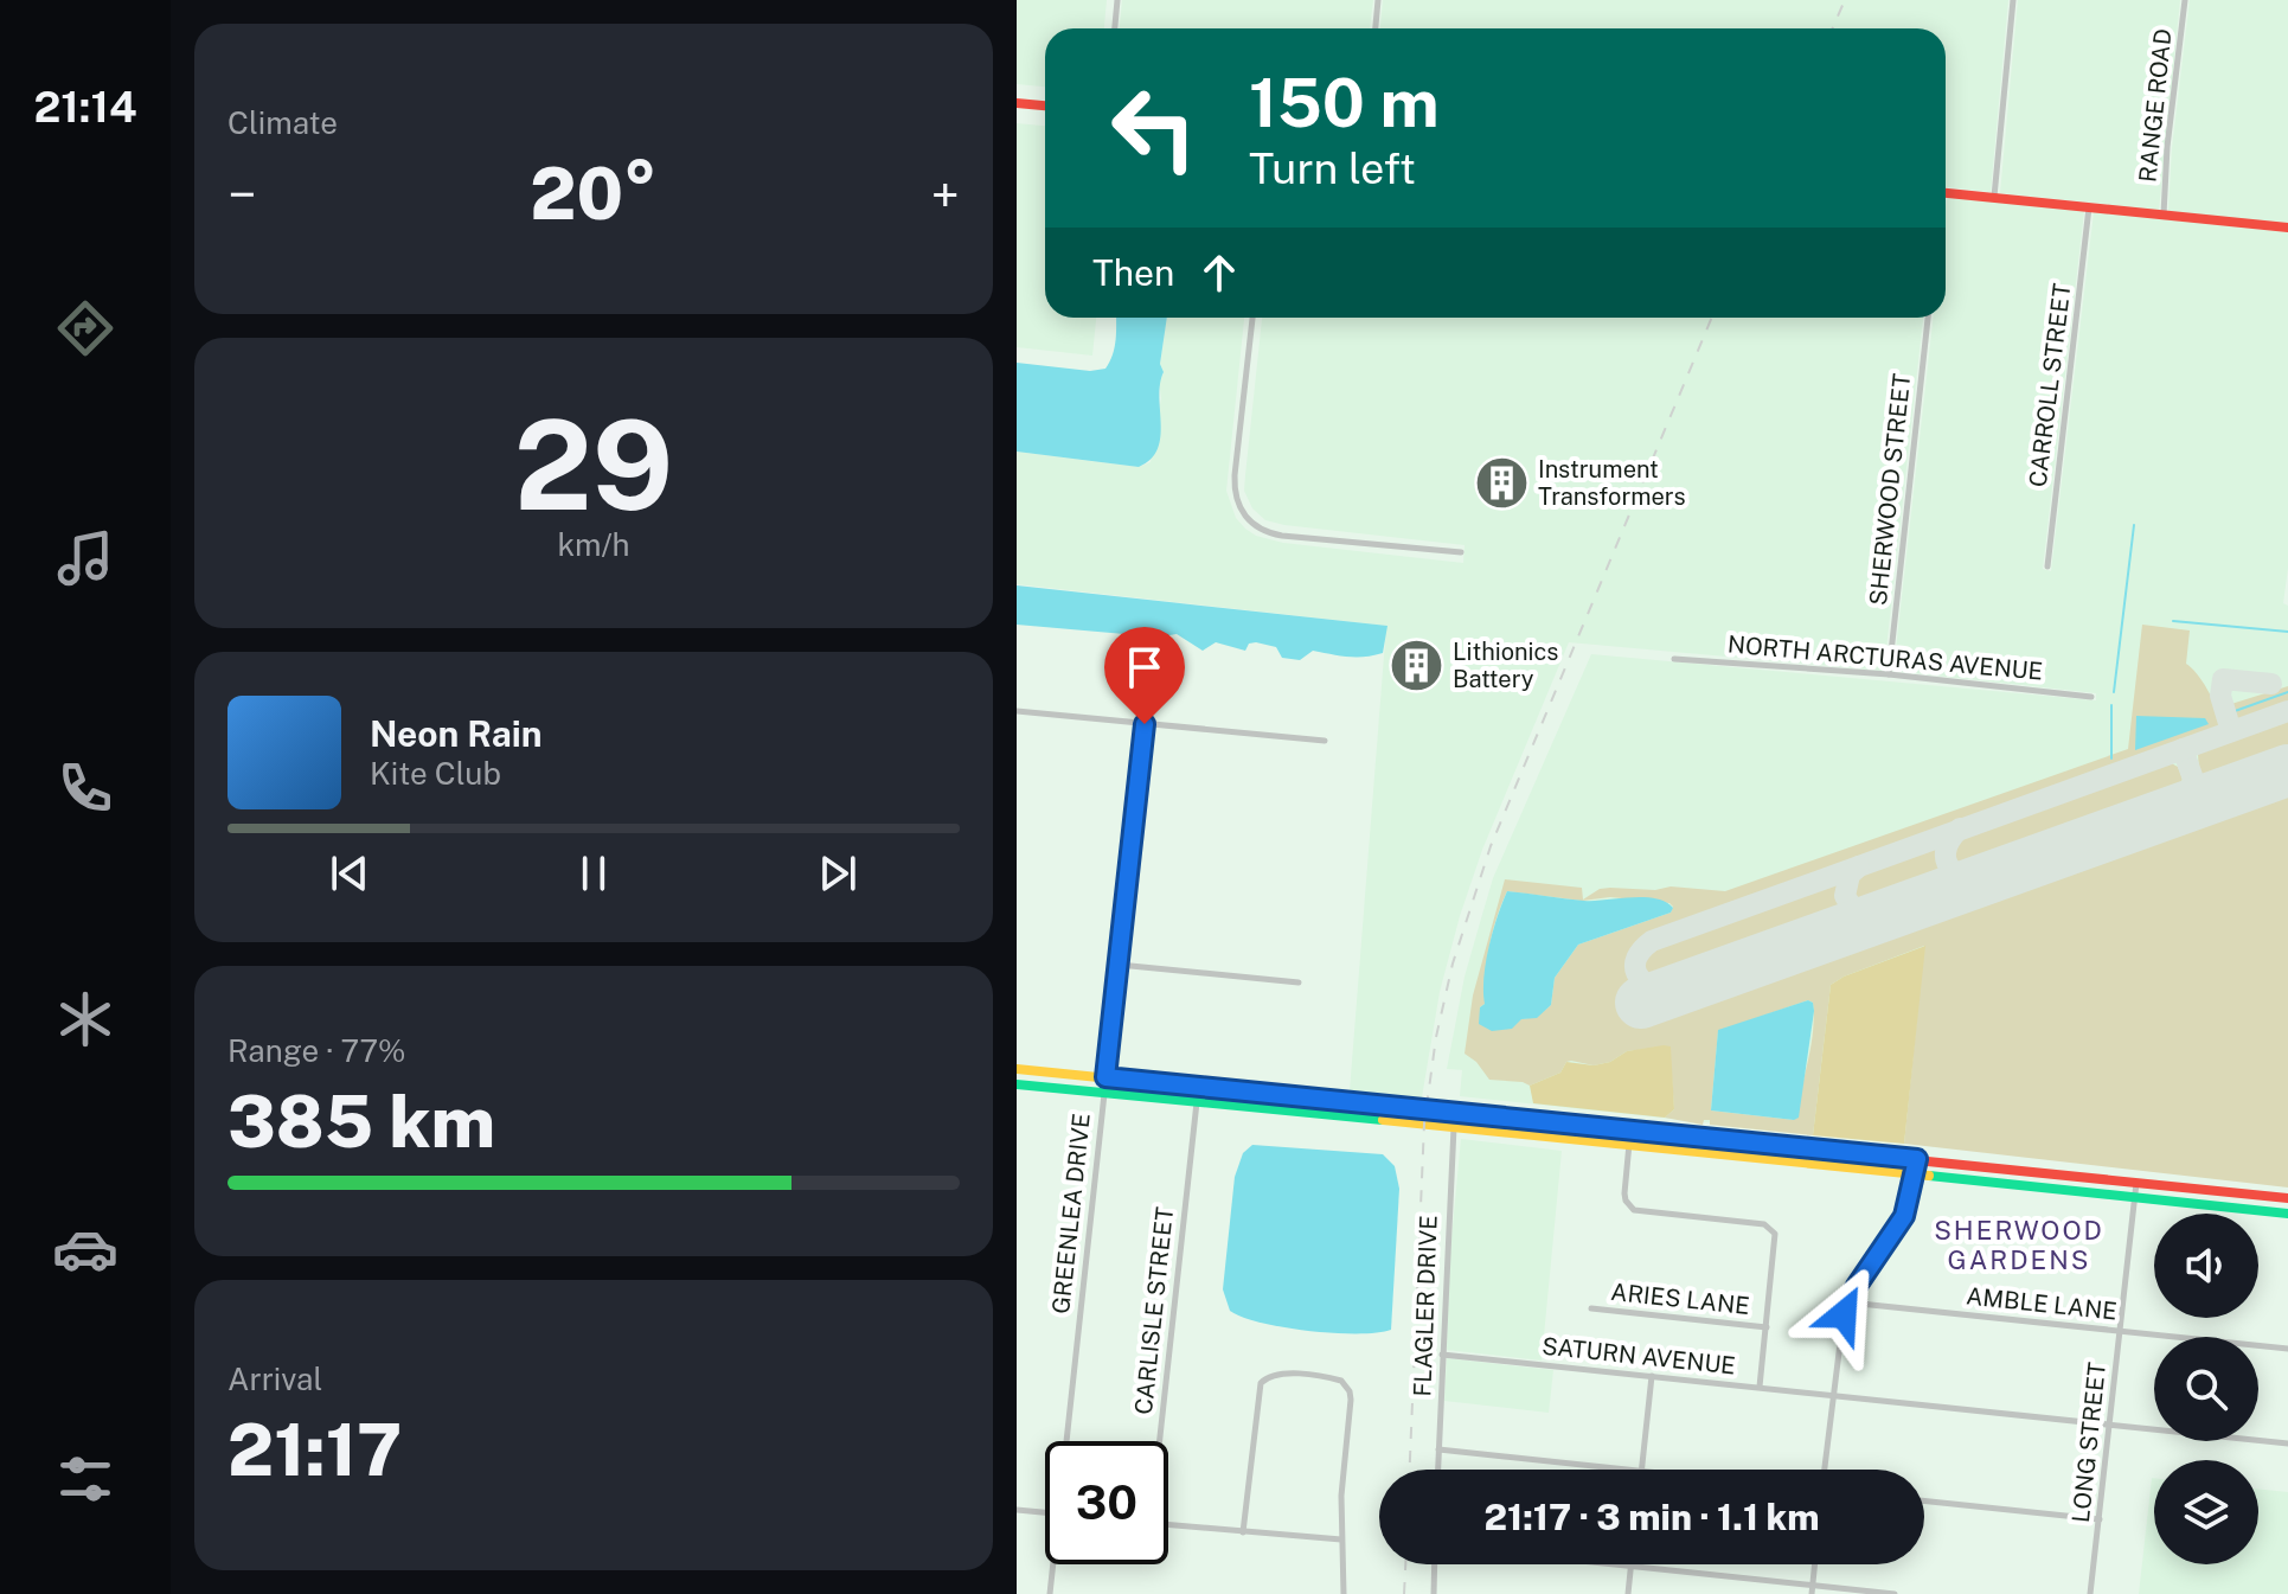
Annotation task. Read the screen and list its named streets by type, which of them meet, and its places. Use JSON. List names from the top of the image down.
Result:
{
  "streets": {
    "street": [
      "RANGE ROAD",
      "CARROLL STREET",
      "SHERWOOD STREET",
      "NORTH ARCTURAS AVENUE",
      "GREENLEA DRIVE",
      "ARIES LANE",
      "AMBLE LANE",
      "FLAGLER DRIVE",
      "CARLISLE STREET",
      "SATURN AVENUE",
      "LONG STREET"
    ]
  },
  "crossings": [
    ["SHERWOOD STREET", "NORTH ARCTURAS AVENUE"],
    ["AMBLE LANE", "LONG STREET"],
    ["FLAGLER DRIVE", "SATURN AVENUE"],
    ["SATURN AVENUE", "LONG STREET"]
  ],
  "districts": ["SHERWOOD GARDENS"],
  "places": {
    "building": ["Instrument Transformers", "Lithionics Battery"]
  },
  "page": {
    "tabs": "21:14",
    "tile": [
      "Climate",
      ["29", "km/h"],
      ["Range · 77%", "385 km"],
      ["Arrival", "21:17"]
    ],
    "turn": ["150 m", "Turn left"],
    "heat": ["−", "20°", "+"],
    "then": "Then",
    "song": ["Neon Rain", "Kite Club"],
    "limit": "30",
    "trip": "21:17 · 3 min · 1.1 km"
  }
}
